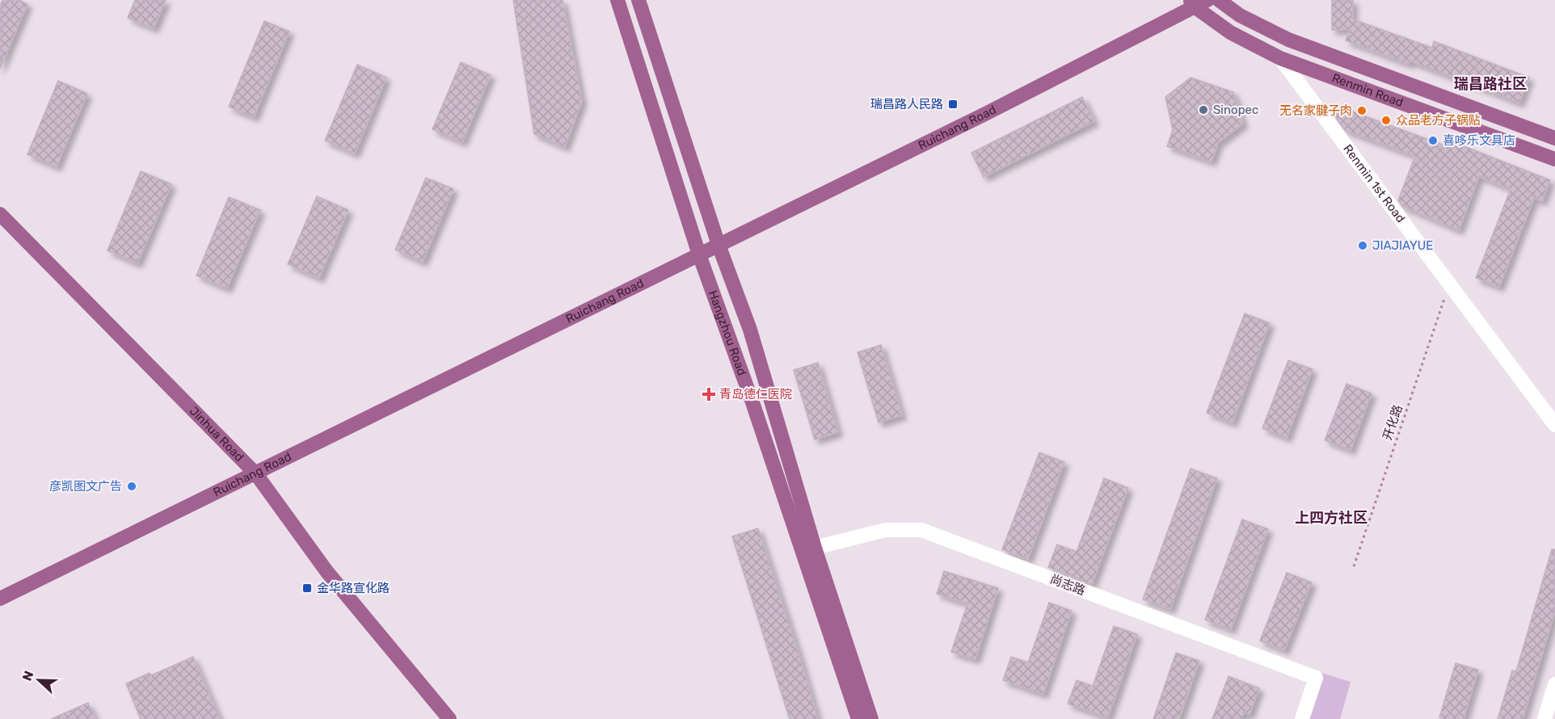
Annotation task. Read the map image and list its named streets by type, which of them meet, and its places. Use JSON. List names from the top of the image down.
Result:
{
  "streets": {
    "main road": [
      "Renmin Road",
      "Ruichang Road",
      "Hangzhou Road",
      "Jinhua Road"
    ],
    "street": ["Renmin 1st Road", "尚志路"],
    "path": ["开化路"]
  },
  "crossings": [
    ["Renmin Road", "Ruichang Road"],
    ["Renmin Road", "Renmin 1st Road"],
    ["Ruichang Road", "Hangzhou Road"],
    ["Ruichang Road", "Jinhua Road"],
    ["Renmin 1st Road", "开化路"],
    ["Hangzhou Road", "尚志路"]
  ],
  "districts": ["瑞昌路社区", "上四方社区"],
  "places": {
    "transit": ["瑞昌路人民路", "金华路宣化路"],
    "other": [
      "Sinopec",
      "无名家腱子肉",
      "众品老方子锅贴",
      "喜哆乐文具店",
      "JIAJIAYUE",
      "彦凯图文广告"
    ],
    "health": ["青岛德仁医院"]
  },
  "north": "left"
}
